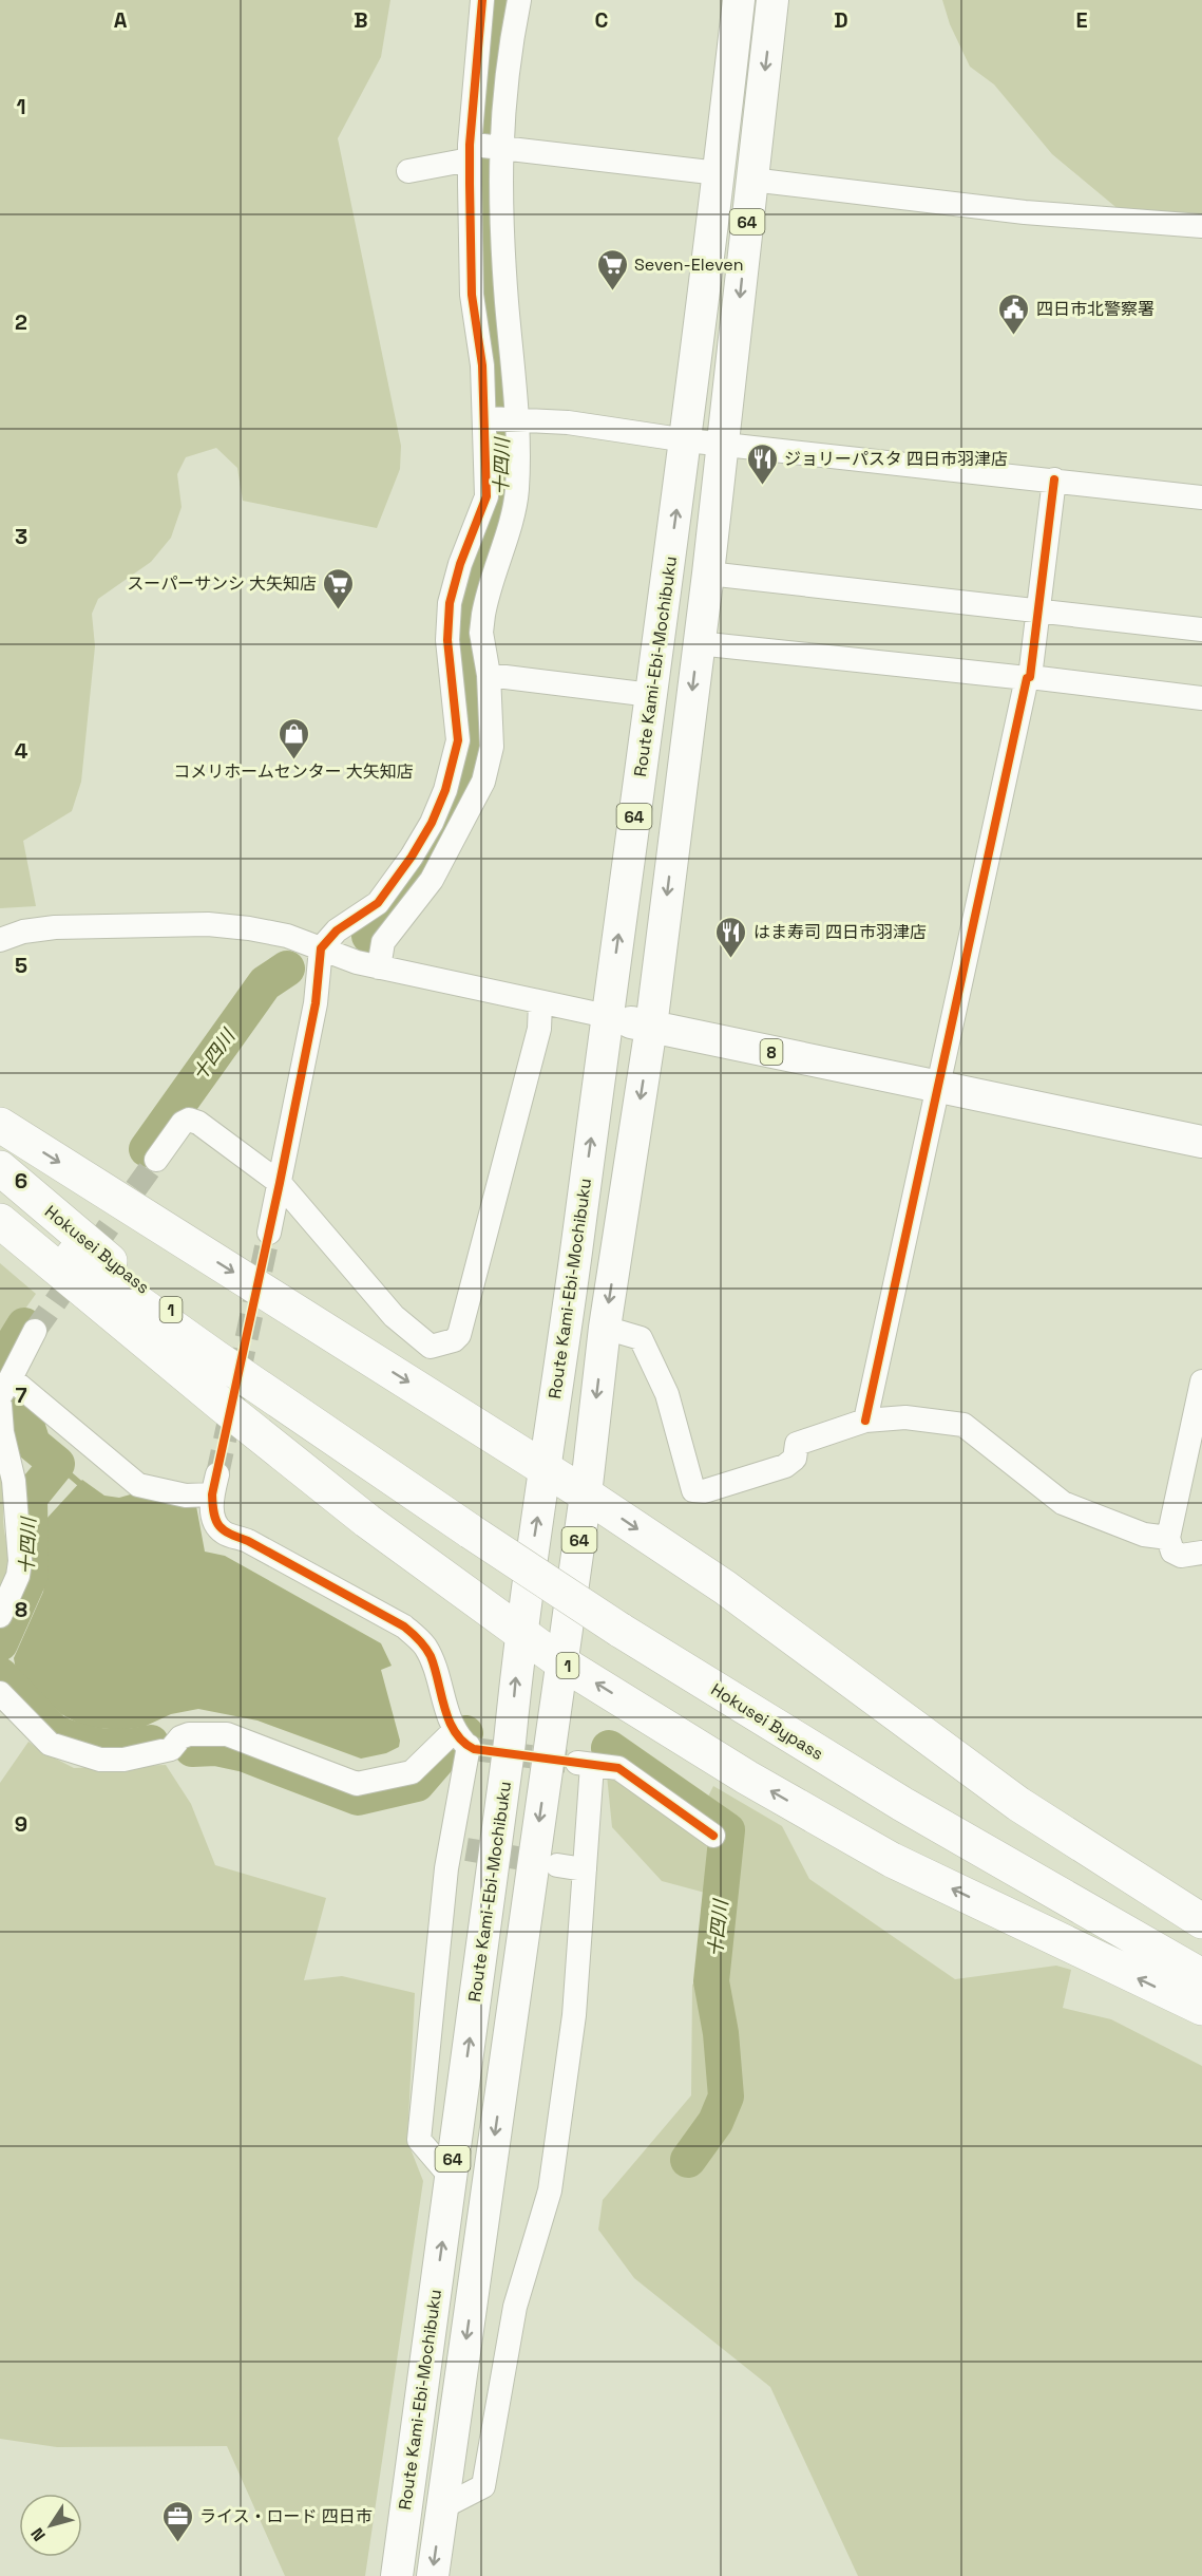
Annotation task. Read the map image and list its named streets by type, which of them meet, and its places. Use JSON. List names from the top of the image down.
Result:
{
  "streets": {
    "highway": ["Hokusei Bypass", "1"],
    "main road": ["64", "Route Kami-Ebi-Mochibuku", "8"]
  },
  "crossings": [
    ["64", "8"],
    ["64", "1"],
    ["Route Kami-Ebi-Mochibuku", "8"],
    ["Route Kami-Ebi-Mochibuku", "1"]
  ],
  "water": ["十四川"],
  "places": {
    "supermarket": ["Seven-Eleven", "スーパーサンシ 大矢知店"],
    "public building": ["四日市北警察署"],
    "restaurant": ["ジョリーパスタ 四日市羽津店", "はま寿司 四日市羽津店"],
    "shop": ["コメリホームセンター 大矢知店"],
    "office": ["ライス・ロード 四日市"]
  },
  "north": "bottom left",
  "grid": {
    "columns": [
      "A",
      "B",
      "C",
      "D",
      "E"
    ],
    "rows": [
      "1",
      "2",
      "3",
      "4",
      "5",
      "6",
      "7",
      "8",
      "9"
    ]
  }
}
